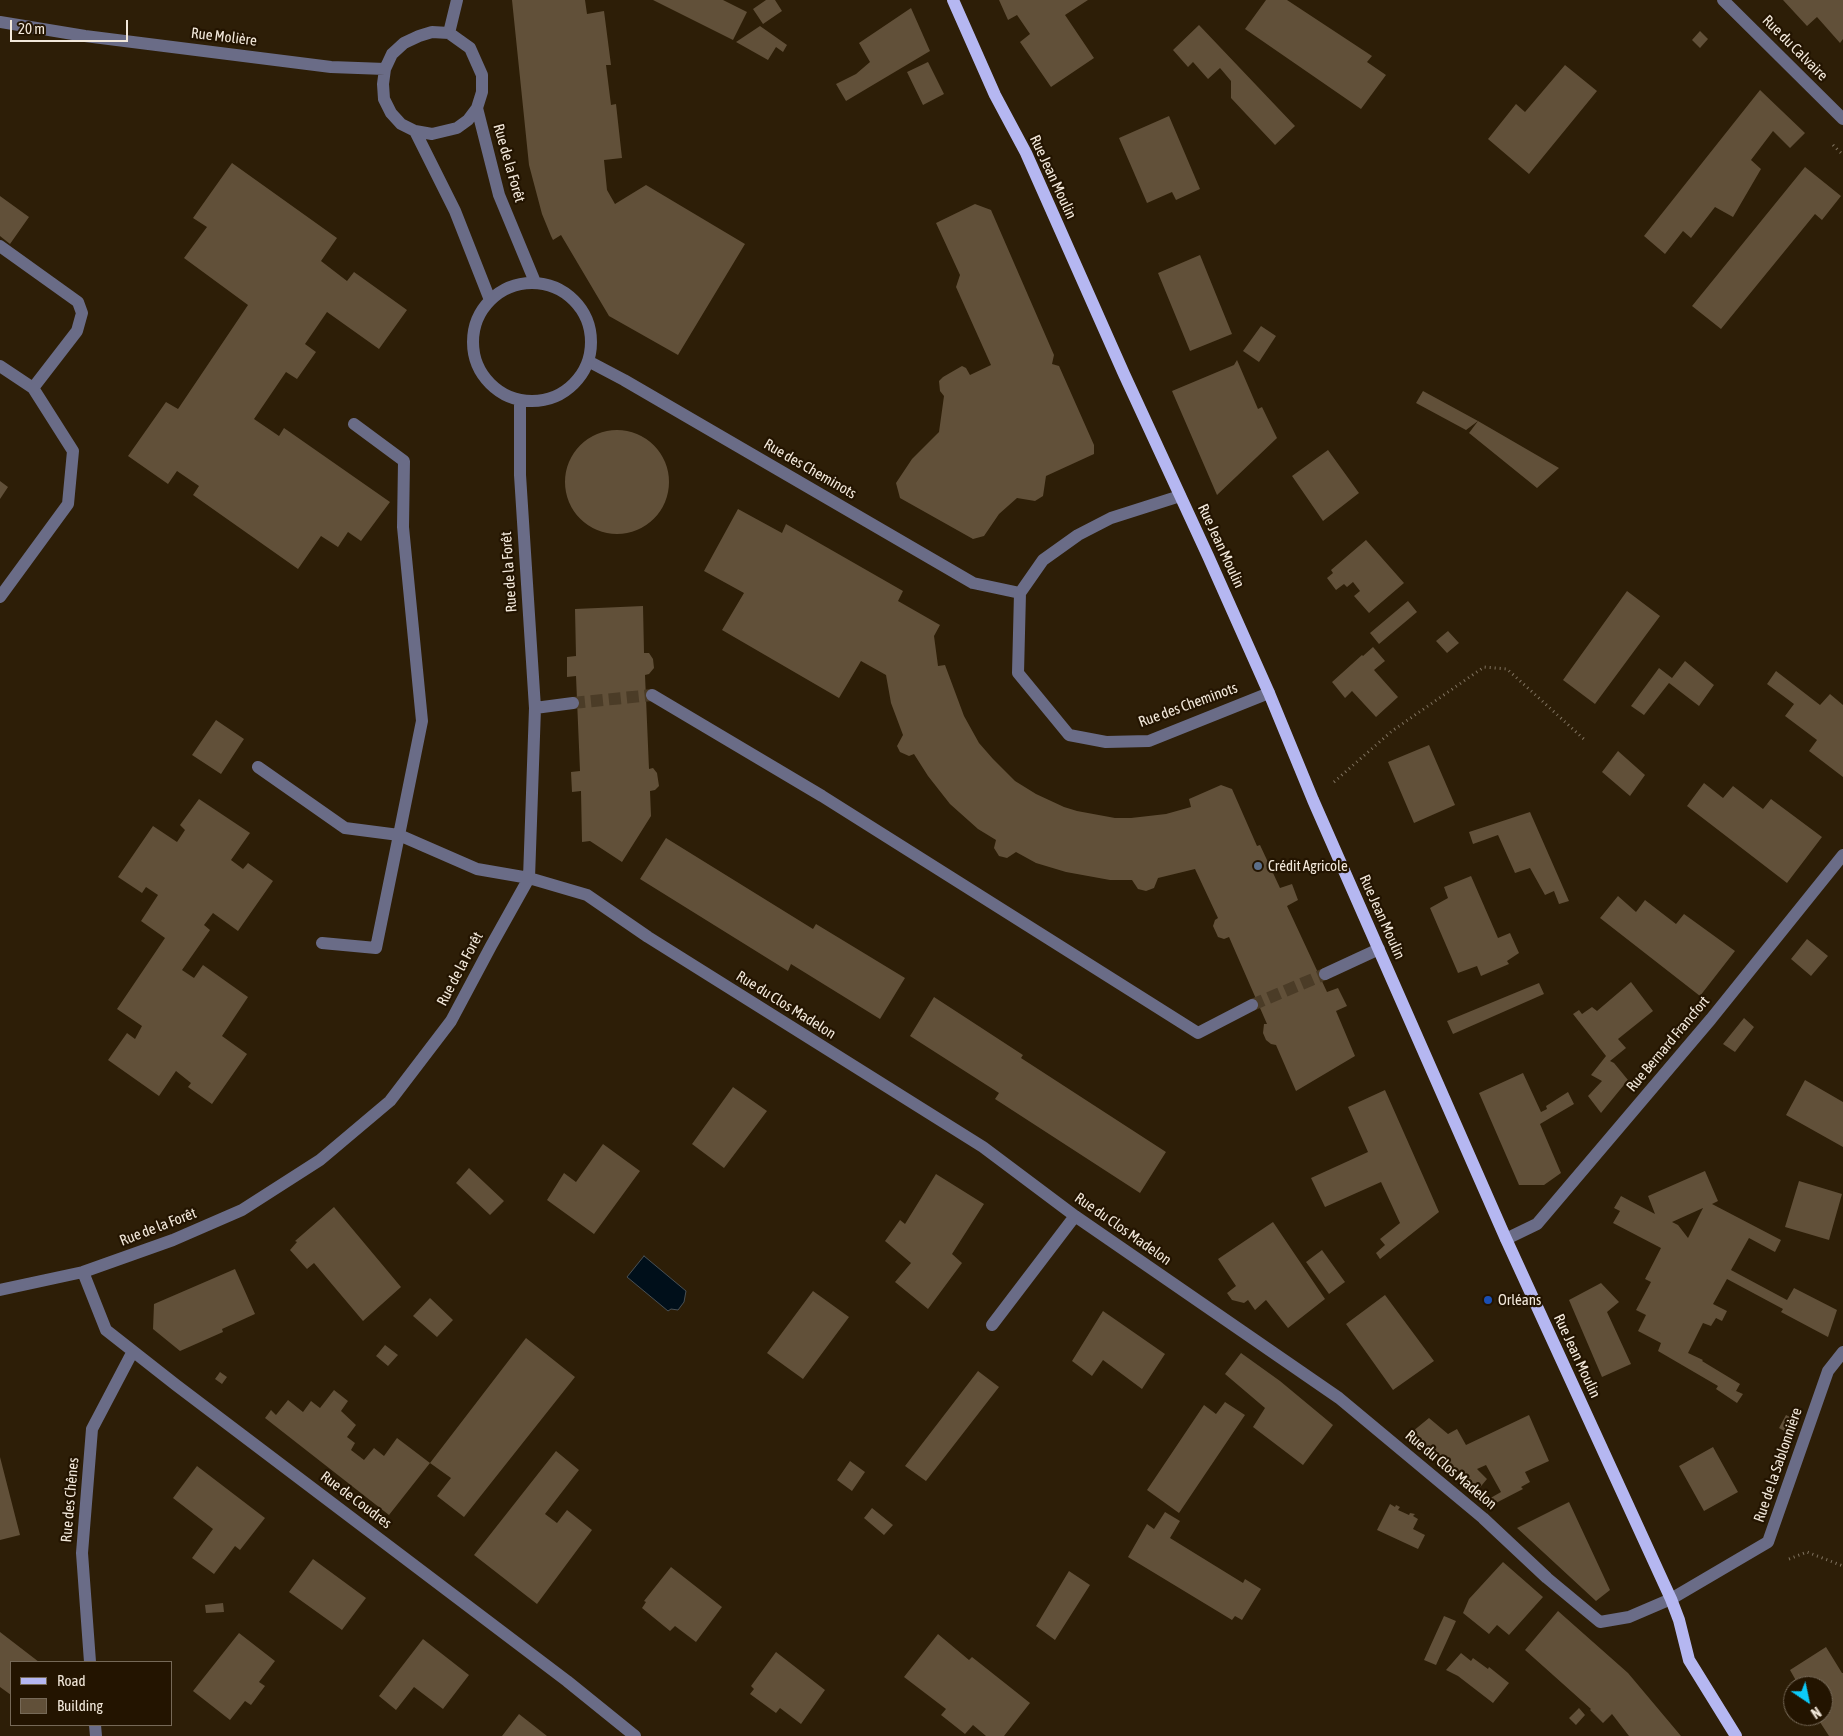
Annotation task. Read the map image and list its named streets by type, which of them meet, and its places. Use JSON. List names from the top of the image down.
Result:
{
  "streets": {
    "main road": ["Rue Jean Moulin"],
    "street": [
      "Rue Molière",
      "Rue du Calvaire",
      "Rue de la Forêt",
      "Rue des Cheminots",
      "Rue du Clos Madelon",
      "Rue Bernard Francfort",
      "Rue de la Sablonnière",
      "Rue des Chênes",
      "Rue de Coudres"
    ]
  },
  "crossings": [
    ["Rue Molière", "Rue de la Forêt"],
    ["Rue de la Forêt", "Rue des Cheminots"],
    ["Rue de la Forêt", "Rue du Clos Madelon"],
    ["Rue de la Forêt", "Rue de Coudres"],
    ["Rue Jean Moulin", "Rue des Cheminots"],
    ["Rue Jean Moulin", "Rue du Clos Madelon"],
    ["Rue Jean Moulin", "Rue Bernard Francfort"],
    ["Rue Jean Moulin", "Rue de la Sablonnière"],
    ["Rue du Clos Madelon", "Rue de la Sablonnière"],
    ["Rue des Chênes", "Rue de Coudres"]
  ],
  "places": ["Crédit Agricole", "Orléans"],
  "legend": ["Road", "Building"],
  "scale_bar": "20 m",
  "north": "bottom right"
}
